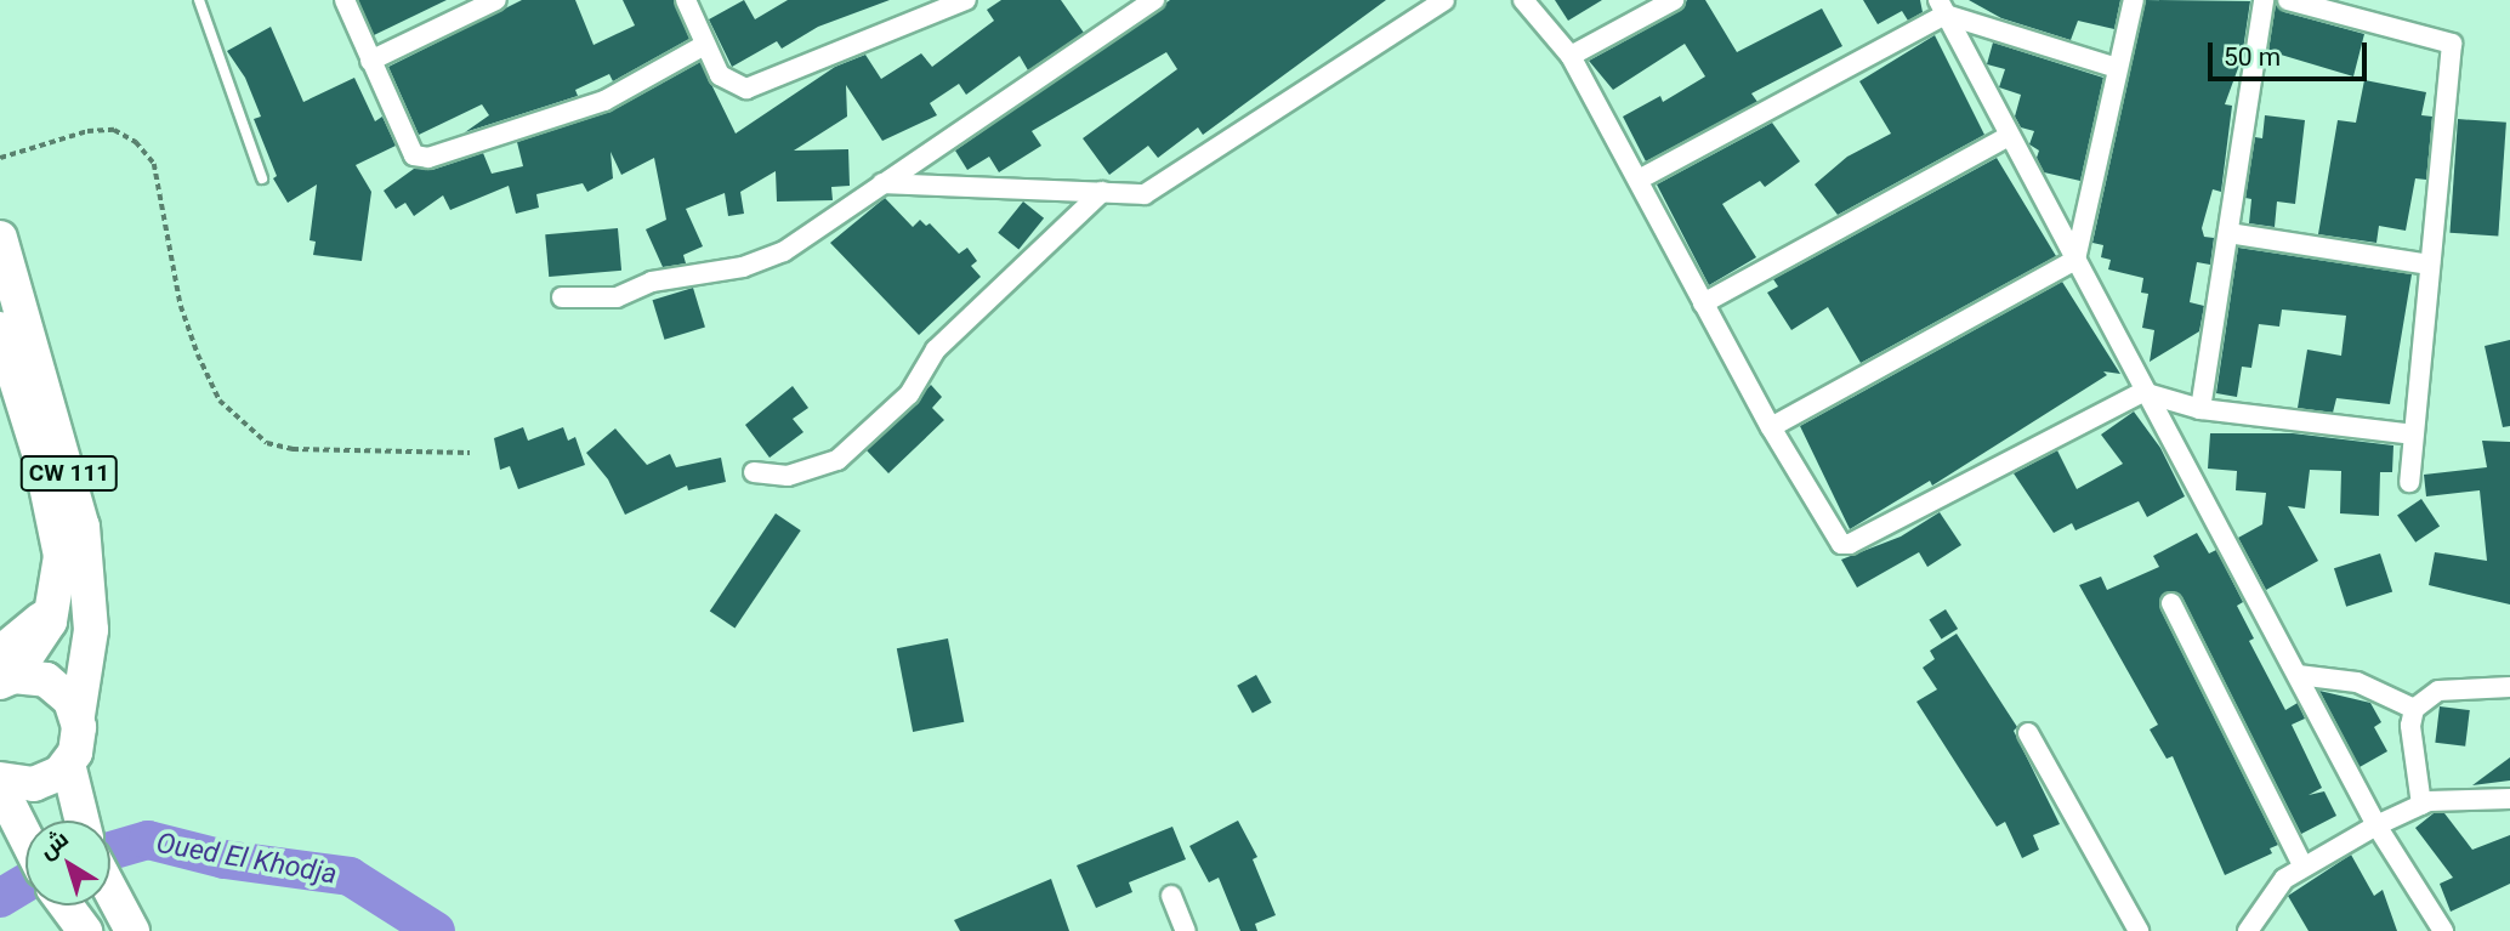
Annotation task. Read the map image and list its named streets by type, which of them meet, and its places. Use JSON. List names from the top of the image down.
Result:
{
  "streets": {
    "highway": ["CW 111"]
  },
  "water": ["Oued El Khodja"],
  "scale_bar": "50 m",
  "north": "top left"
}
